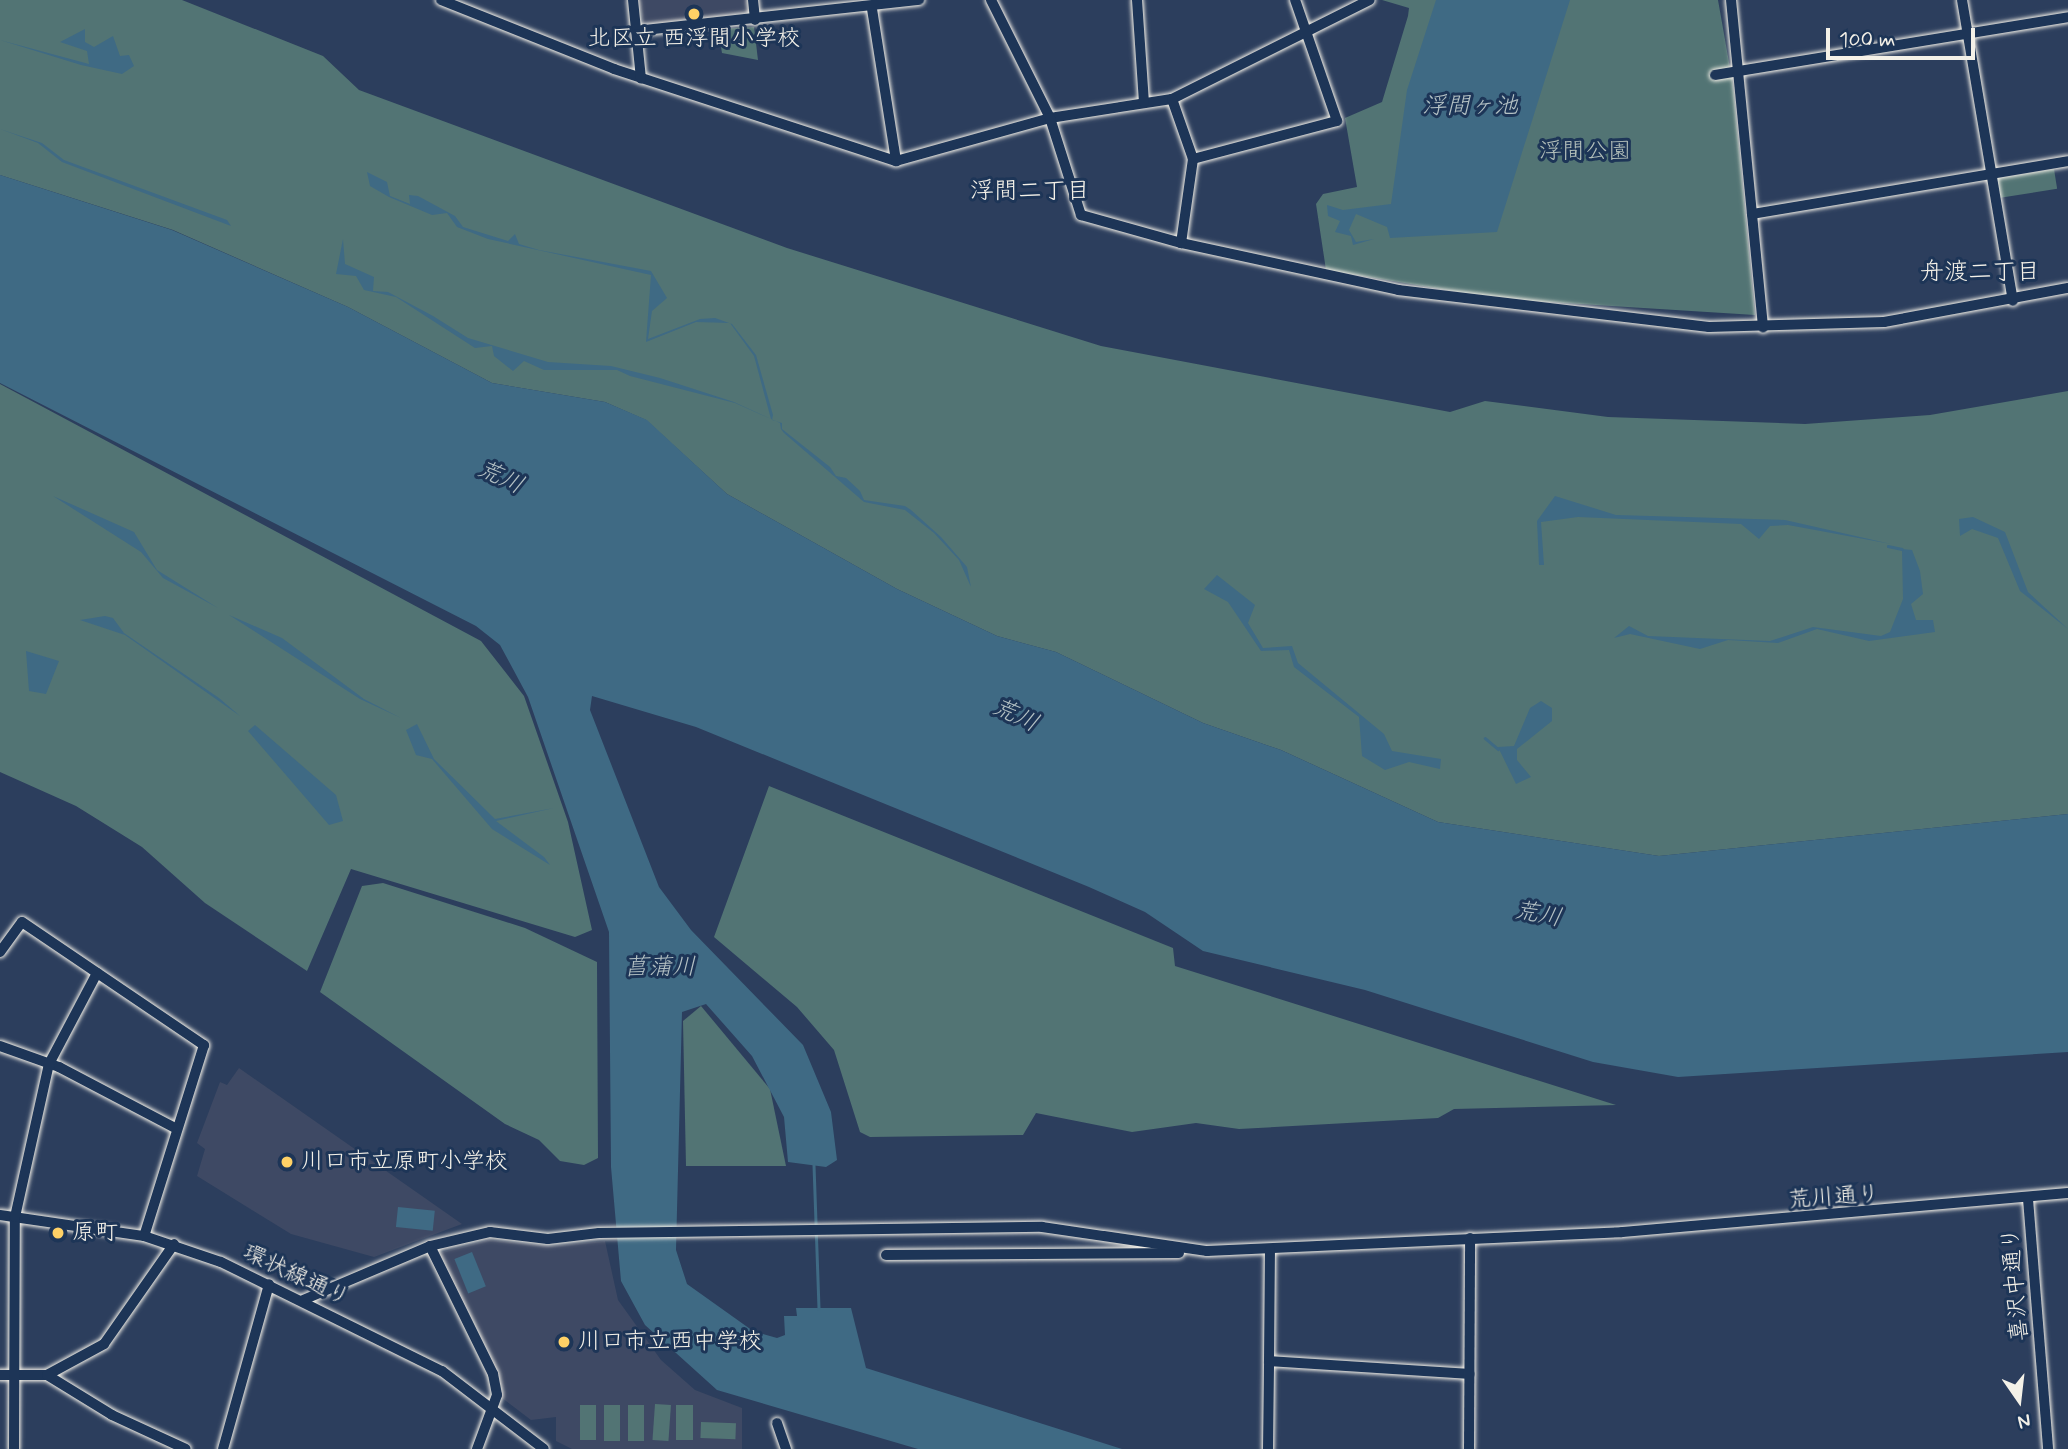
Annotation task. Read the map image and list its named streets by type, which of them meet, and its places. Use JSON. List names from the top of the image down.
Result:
{
  "streets": {
    "street": ["荒川通り", "環状線通り", "喜沢中通り"]
  },
  "crossings": [
    ["荒川通り", "喜沢中通り"]
  ],
  "districts": ["浮間二丁目", "舟渡二丁目"],
  "water": ["浮間ヶ池", "荒川", "菖蒲川"],
  "parks": ["浮間公園"],
  "places": [
    "北区立 西浮間小学校",
    "川口市立原町小学校",
    "原町",
    "川口市立西中学校"
  ],
  "scale_bar": "100 m",
  "north": "bottom"
}
